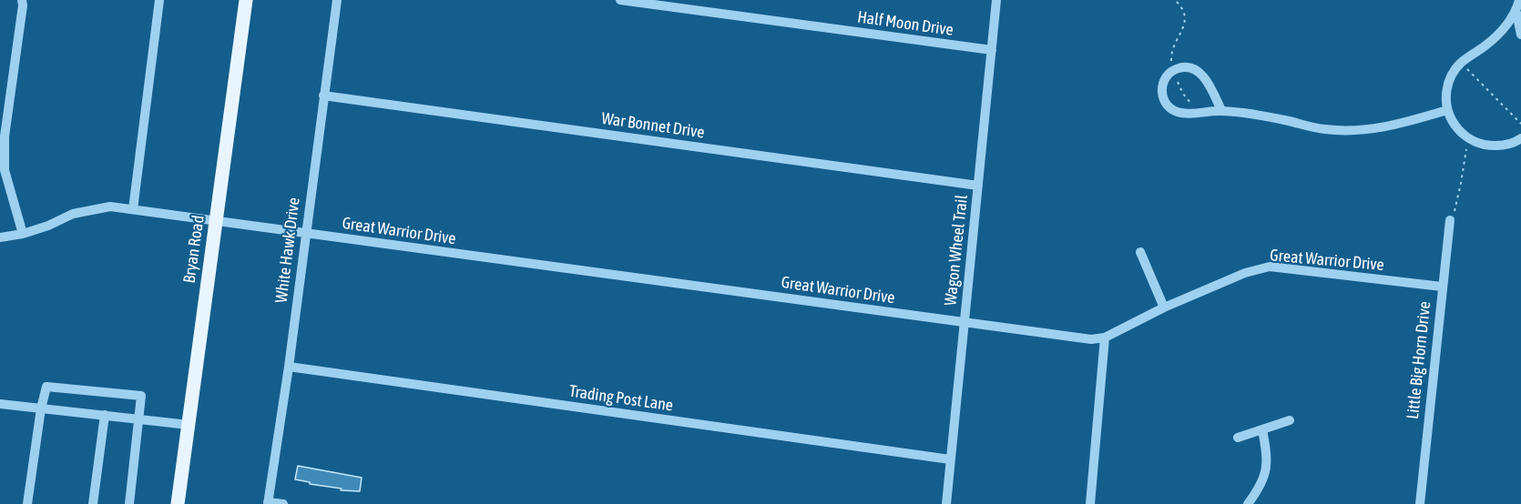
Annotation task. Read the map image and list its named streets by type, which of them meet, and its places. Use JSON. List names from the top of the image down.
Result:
{
  "streets": {
    "main road": ["Bryan Road"],
    "street": [
      "Half Moon Drive",
      "War Bonnet Drive",
      "Great Warrior Drive",
      "White Hawk Drive",
      "Wagon Wheel Trail",
      "Little Big Horn Drive",
      "Trading Post Lane"
    ]
  },
  "crossings": [
    ["Half Moon Drive", "Wagon Wheel Trail"],
    ["War Bonnet Drive", "White Hawk Drive"],
    ["War Bonnet Drive", "Wagon Wheel Trail"],
    ["Great Warrior Drive", "Bryan Road"],
    ["Great Warrior Drive", "White Hawk Drive"],
    ["Great Warrior Drive", "Wagon Wheel Trail"],
    ["Great Warrior Drive", "Little Big Horn Drive"],
    ["White Hawk Drive", "Trading Post Lane"],
    ["Wagon Wheel Trail", "Trading Post Lane"]
  ]
}
